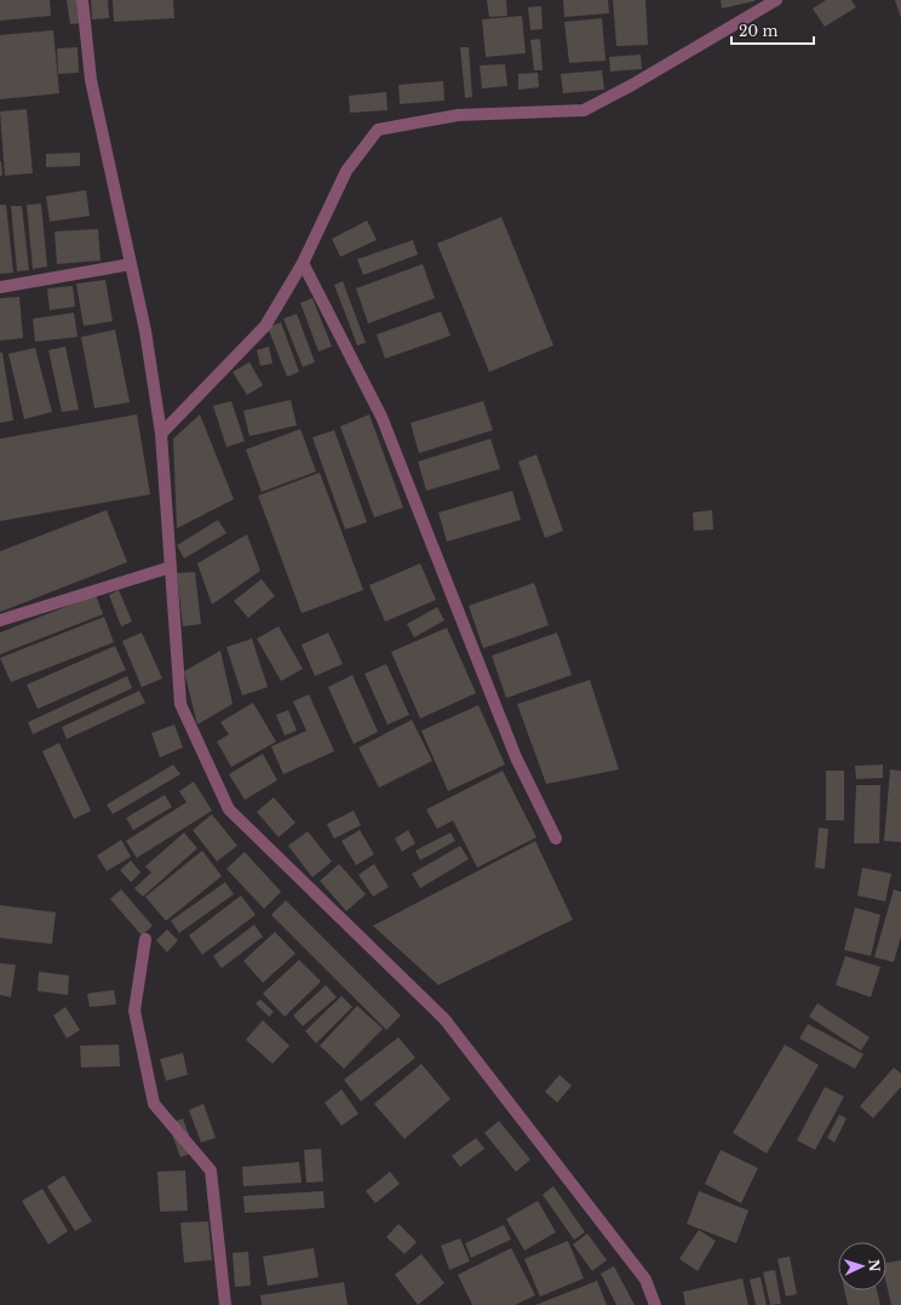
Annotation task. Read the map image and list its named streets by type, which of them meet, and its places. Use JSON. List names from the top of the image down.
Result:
{
  "scale_bar": "20 m",
  "north": "right"
}
